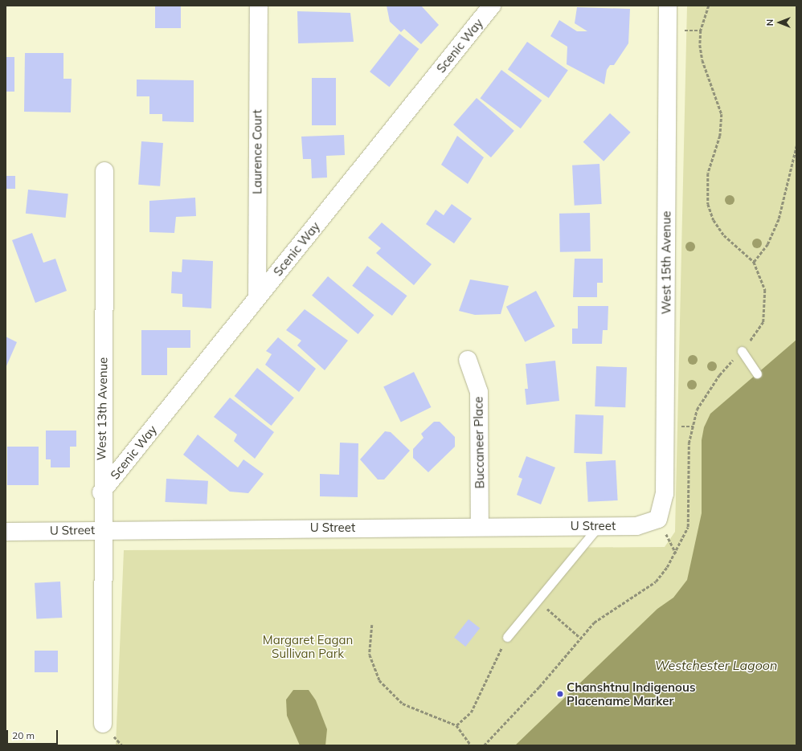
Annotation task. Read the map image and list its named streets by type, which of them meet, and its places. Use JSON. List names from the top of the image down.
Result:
{
  "streets": {
    "street": [
      "Scenic Way",
      "Laurence Court",
      "West 15th Avenue",
      "West 13th Avenue",
      "Buccaneer Place",
      "U Street"
    ]
  },
  "crossings": [
    ["Scenic Way", "Laurence Court"],
    ["Scenic Way", "West 13th Avenue"],
    ["West 15th Avenue", "U Street"],
    ["West 13th Avenue", "U Street"],
    ["Buccaneer Place", "U Street"]
  ],
  "water": ["Westchester Lagoon"],
  "parks": ["Margaret Eagan Sullivan Park"],
  "places": ["Chanshtnu Indigenous Placename Marker"],
  "scale_bar": "20 m",
  "north": "left"
}
